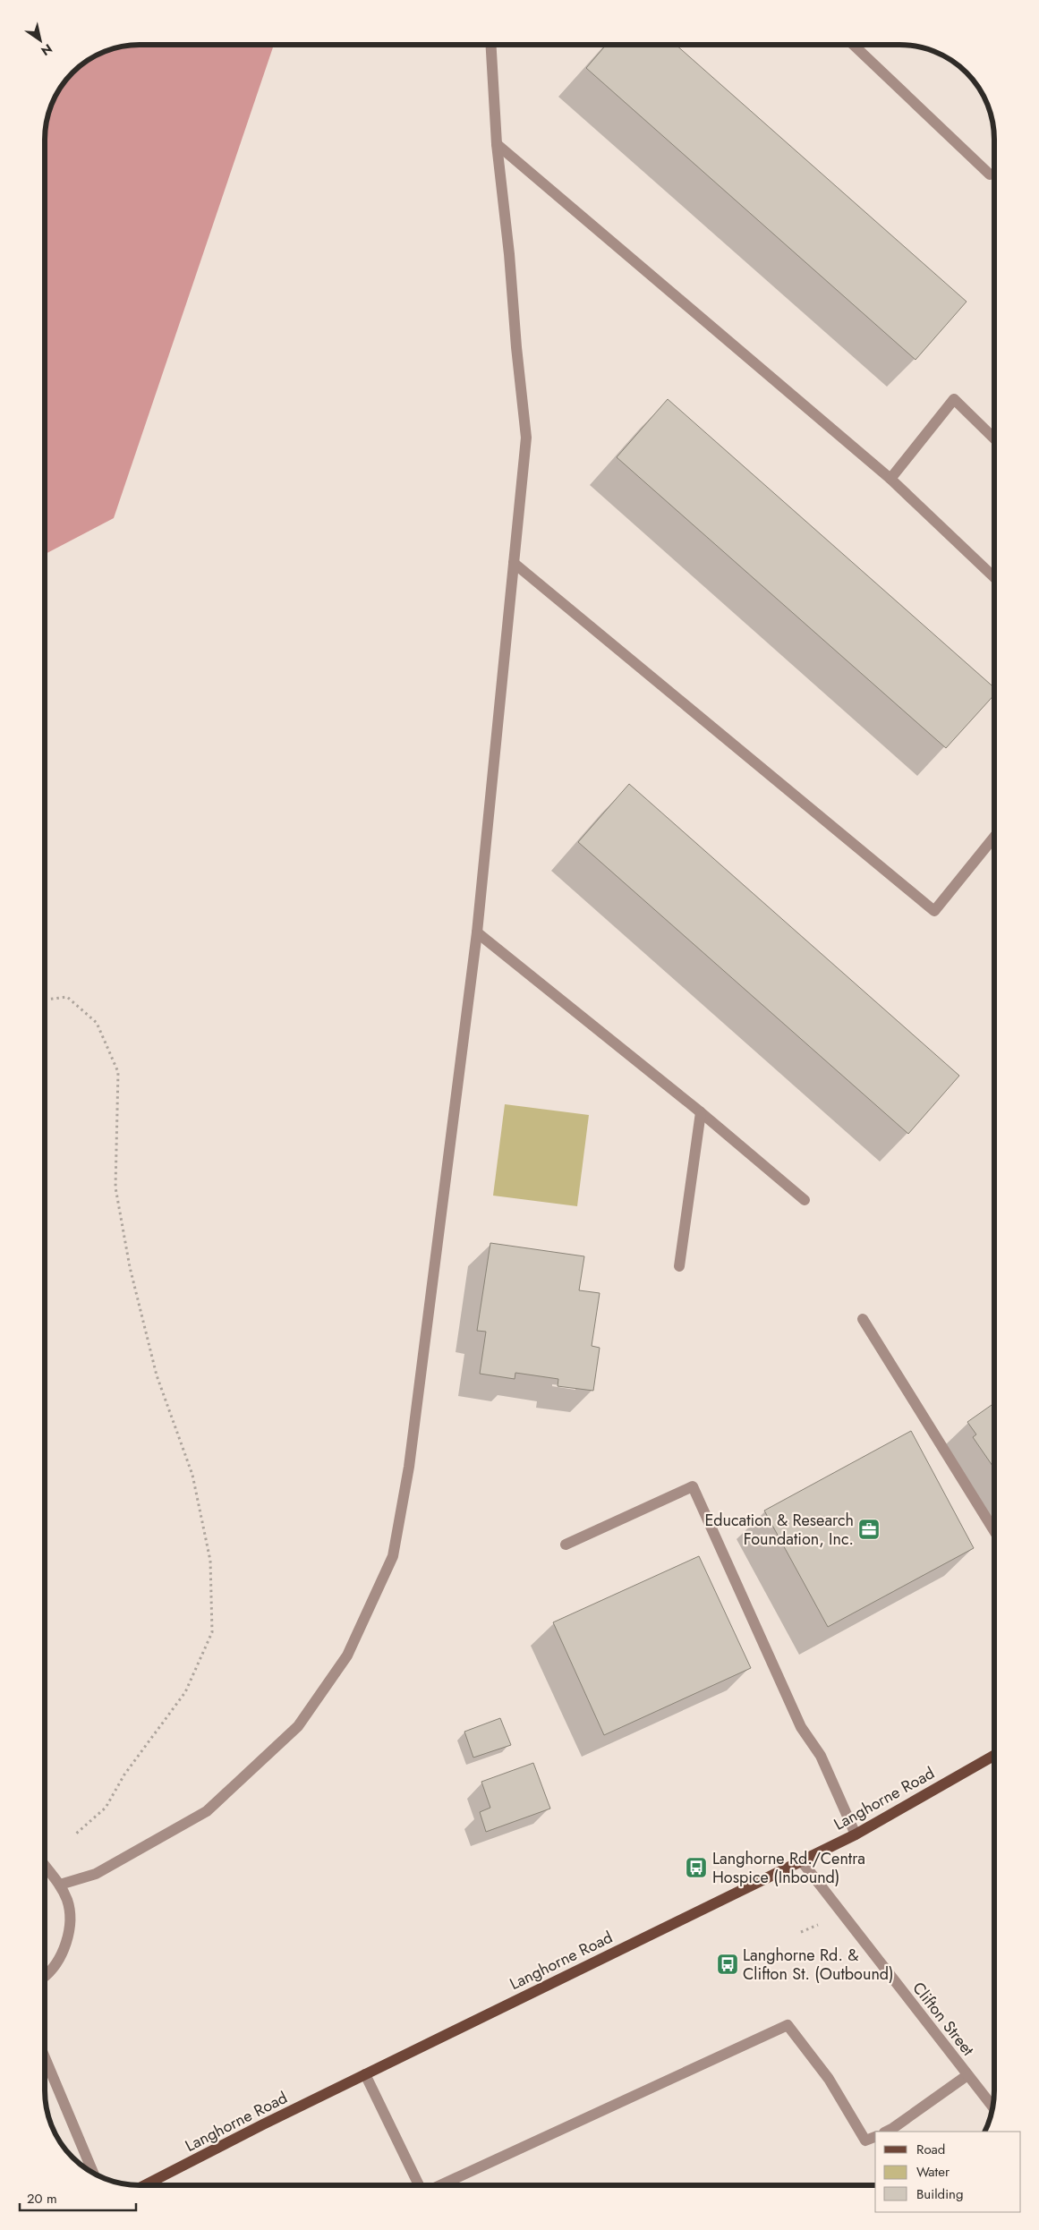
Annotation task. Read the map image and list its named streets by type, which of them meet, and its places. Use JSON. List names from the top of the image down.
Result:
{
  "streets": {
    "main road": ["Langhorne Road"],
    "street": ["Clifton Street"]
  },
  "crossings": [
    ["Langhorne Road", "Clifton Street"]
  ],
  "places": {
    "office": ["Education & Research Foundation, Inc."],
    "bus stop": ["Langhorne Rd./Centra Hospice (Inbound)", "Langhorne Rd. & Clifton St. (Outbound)"]
  },
  "legend": ["Road", "Water", "Building"],
  "scale_bar": "20 m",
  "north": "bottom right"
}
